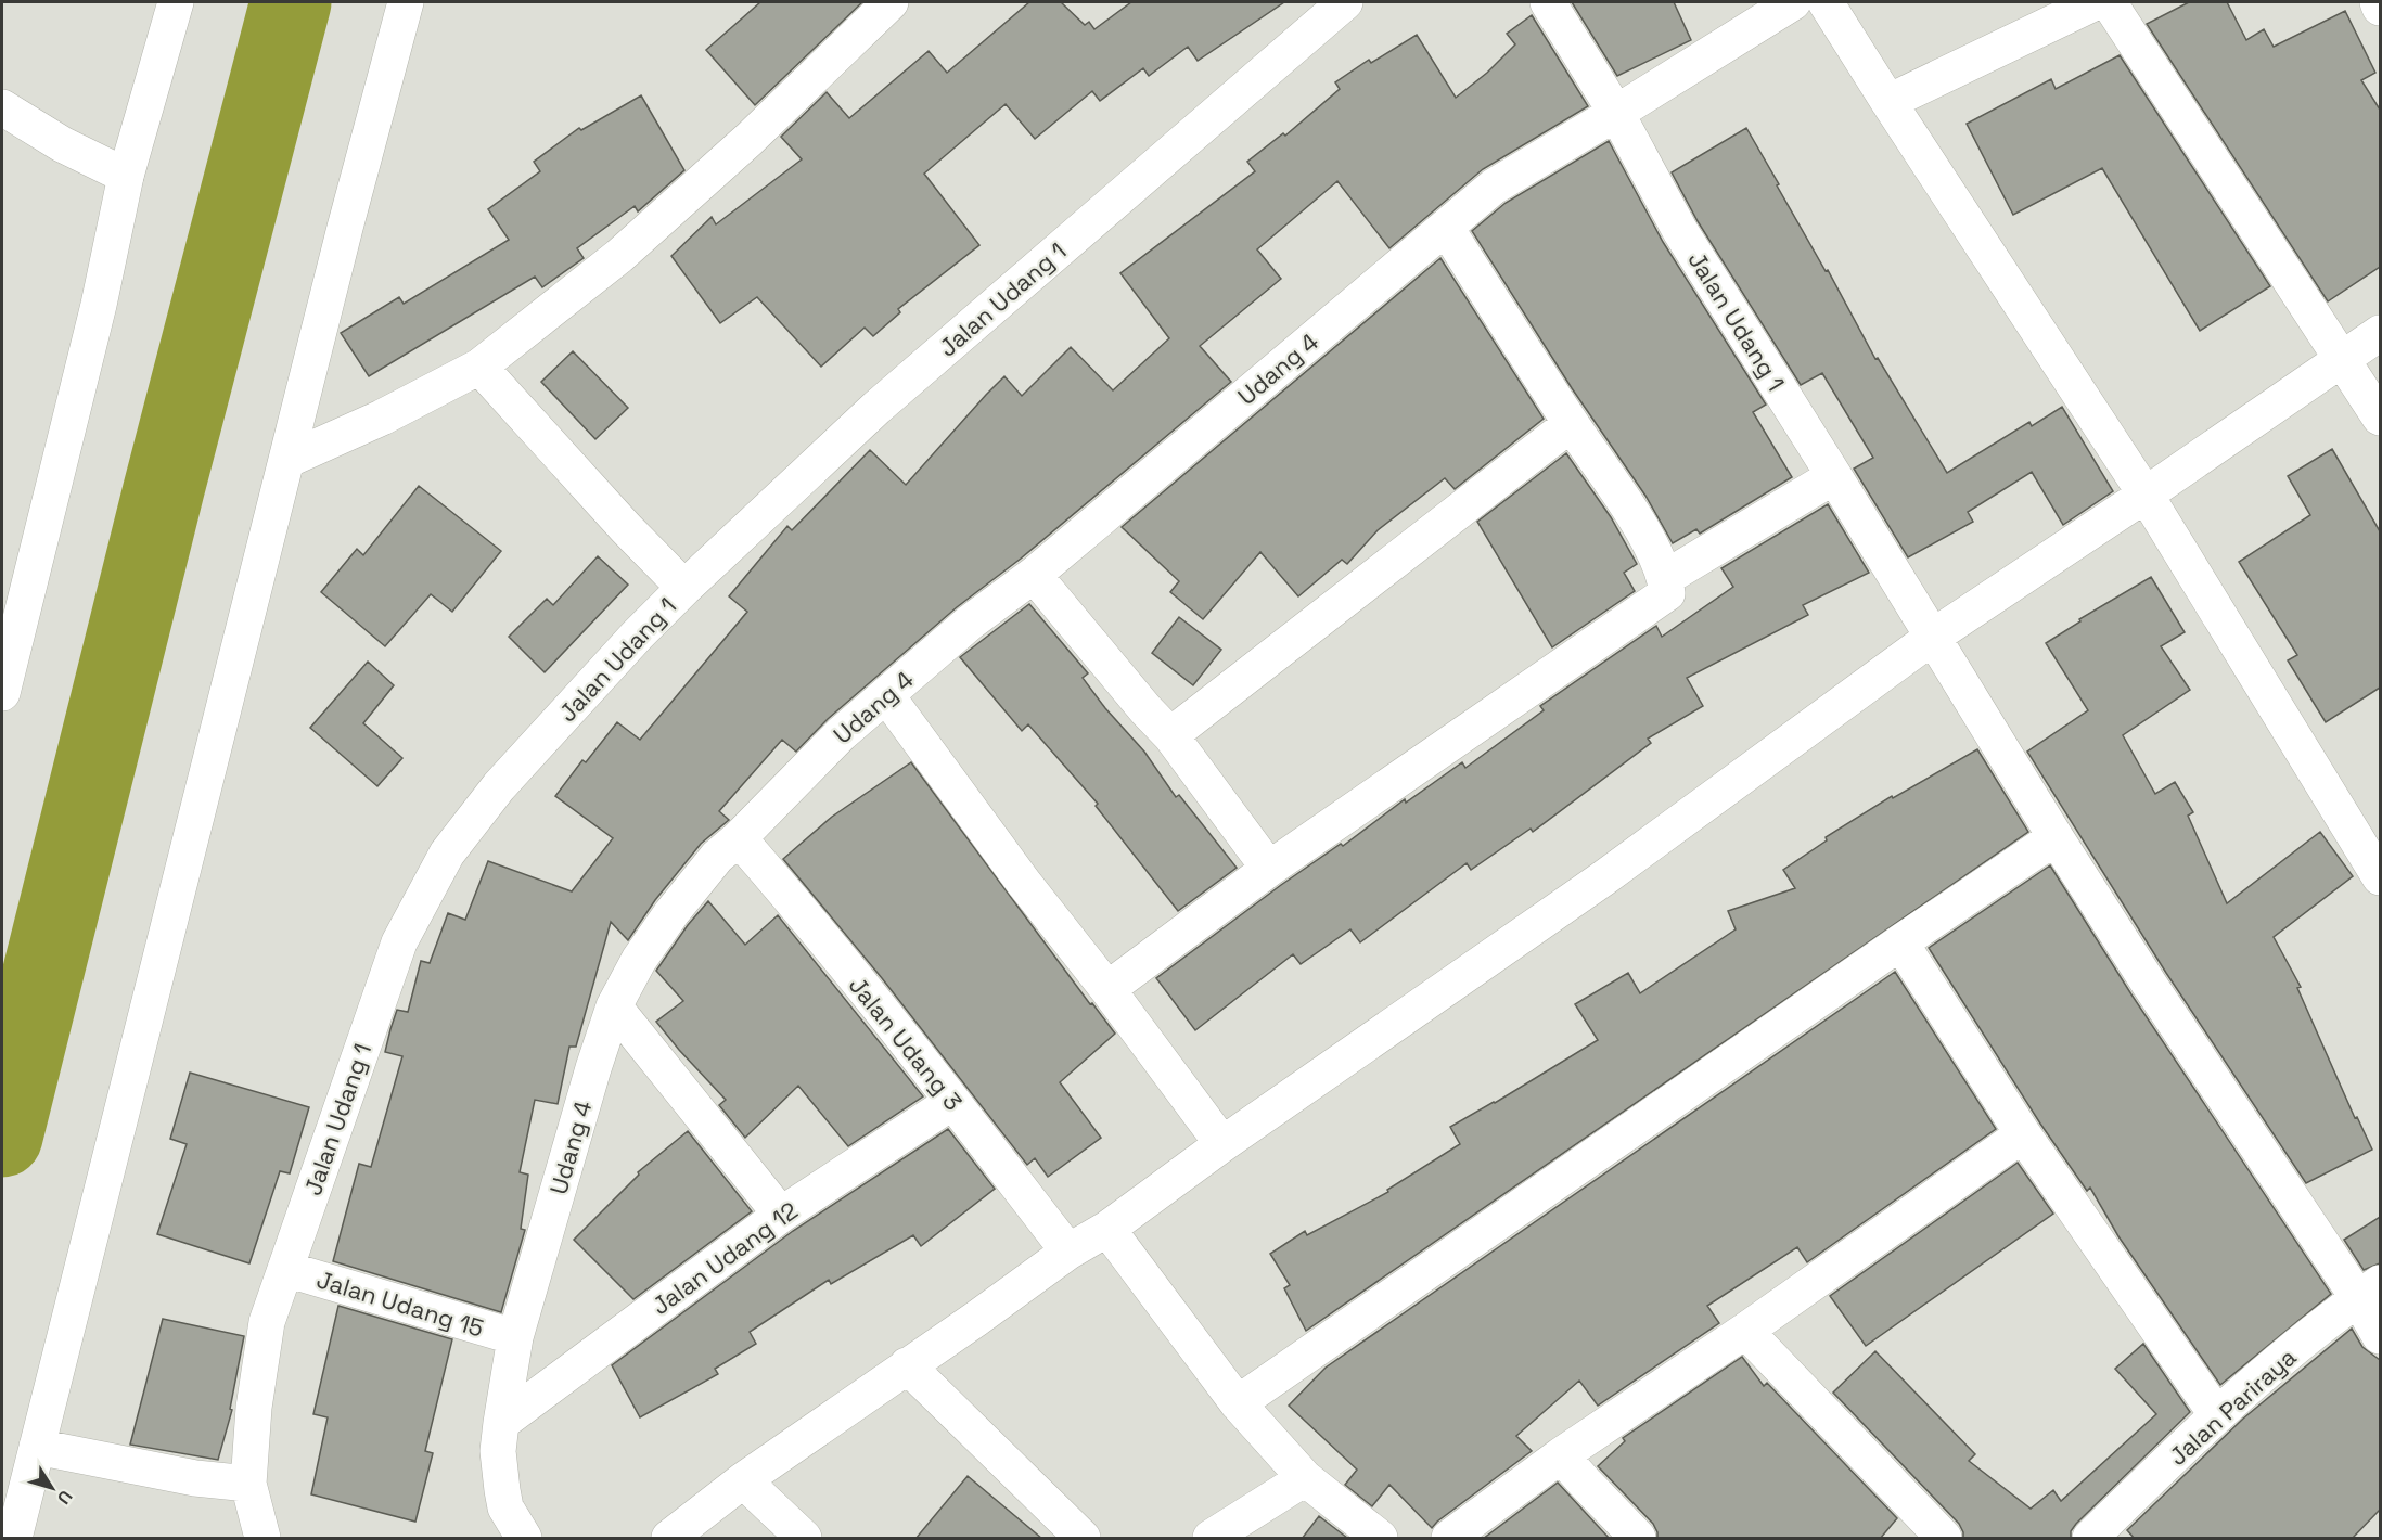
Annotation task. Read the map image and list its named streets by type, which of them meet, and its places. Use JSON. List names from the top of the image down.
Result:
{
  "streets": {
    "street": [
      "Jalan Udang 1",
      "Udang 4",
      "Jalan Udang 3",
      "Jalan Udang 12",
      "Jalan Udang 15",
      "Jalan Pariraya"
    ]
  },
  "crossings": [
    ["Jalan Udang 1", "Udang 4"],
    ["Jalan Udang 1", "Jalan Udang 15"],
    ["Jalan Udang 1", "Jalan Pariraya"],
    ["Udang 4", "Jalan Udang 3"],
    ["Udang 4", "Jalan Udang 12"],
    ["Udang 4", "Jalan Udang 15"],
    ["Jalan Udang 3", "Jalan Udang 12"]
  ],
  "north": "bottom right"
}
